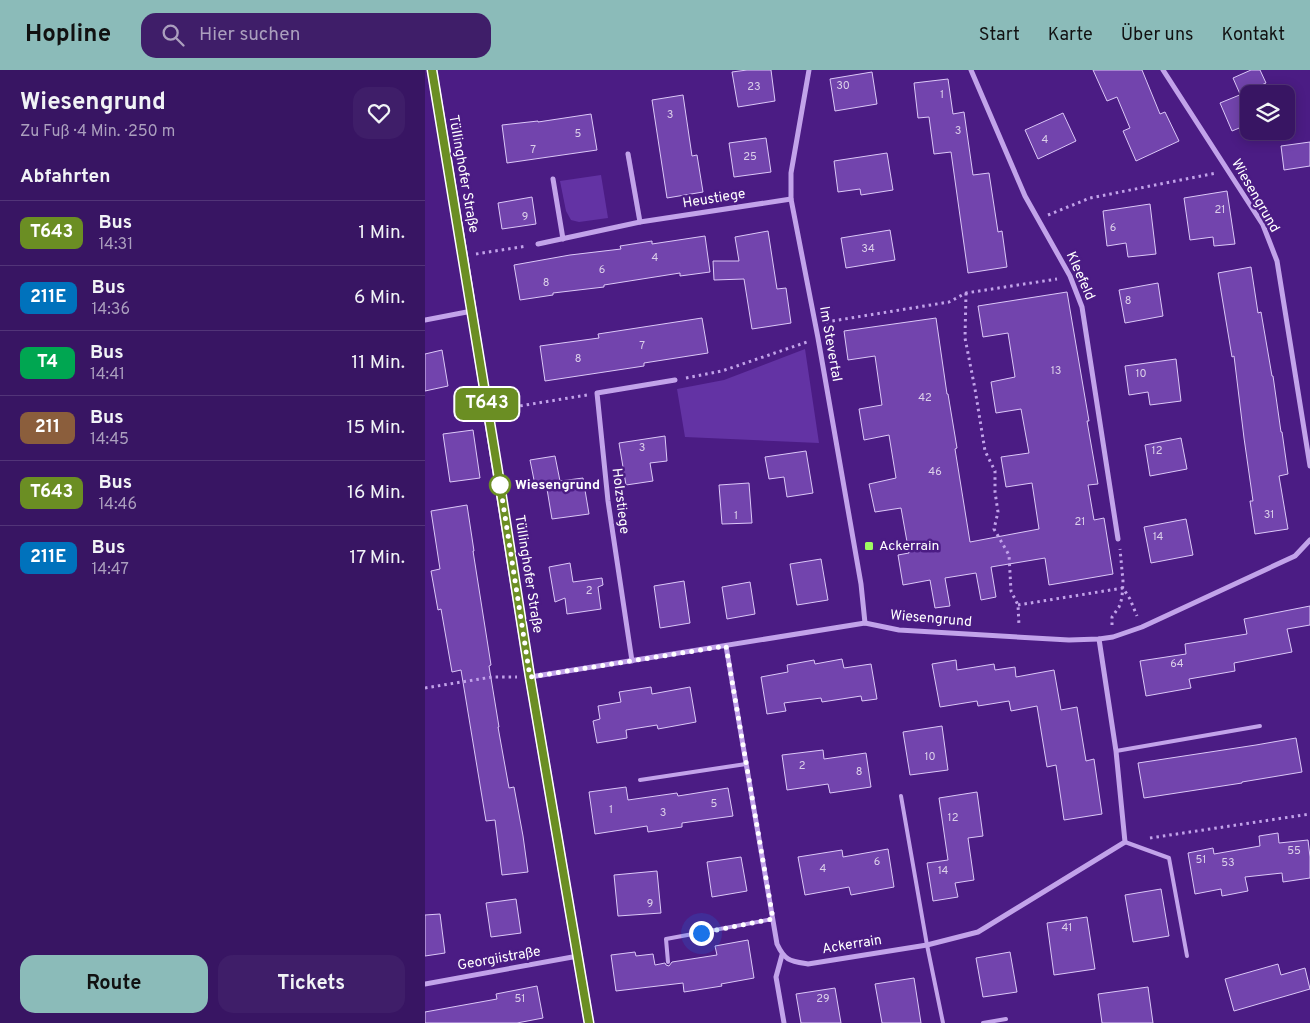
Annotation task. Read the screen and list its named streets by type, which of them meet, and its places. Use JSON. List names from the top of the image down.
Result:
{
  "streets": {
    "main road": ["Tüllinghofer Straße"],
    "street": [
      "Wiesengrund",
      "Heustiege",
      "Kleefeld",
      "Im Stevertal",
      "Holzstiege",
      "Ackerrain",
      "Georgiistraße"
    ]
  },
  "crossings": [
    ["Tüllinghofer Straße", "Wiesengrund"],
    ["Tüllinghofer Straße", "Georgiistraße"],
    ["Wiesengrund", "Im Stevertal"],
    ["Wiesengrund", "Holzstiege"],
    ["Heustiege", "Im Stevertal"]
  ],
  "places": {
    "other": ["Wiesengrund"],
    "transit": ["Ackerrain"]
  },
  "lines": ["bus line T643"],
  "house_numbers": [
    "30",
    "23",
    "1",
    "3",
    "3",
    "5",
    "4",
    "7",
    "25",
    "21",
    "9",
    "6",
    "34",
    "4",
    "6",
    "8",
    "8",
    "7",
    "8",
    "13",
    "10",
    "42",
    "3",
    "12",
    "46",
    "31",
    "1",
    "21",
    "14",
    "2",
    "64",
    "10",
    "2",
    "8",
    "5",
    "1",
    "3",
    "12",
    "55",
    "51",
    "6",
    "53",
    "4",
    "14",
    "9",
    "41",
    "51",
    "29"
  ],
  "page": {
    "header": "Hopline",
    "search": "Hier suchen",
    "nav": [
      "Start",
      "Karte",
      "Über uns",
      "Kontakt"
    ],
    "heading": [
      ["Wiesengrund", "Zu Fuß · 4 Min. · 250 m"],
      "Abfahrten"
    ],
    "on_map": "T643",
    "list": [
      {
        "mark": "T643",
        "name": "Bus",
        "note": "14:31",
        "value": "1 Min."
      },
      {
        "mark": "211E",
        "name": "Bus",
        "note": "14:36",
        "value": "6 Min."
      },
      {
        "mark": "T4",
        "name": "Bus",
        "note": "14:41",
        "value": "11 Min."
      },
      {
        "mark": "211",
        "name": "Bus",
        "note": "14:45",
        "value": "15 Min."
      },
      {
        "mark": "T643",
        "name": "Bus",
        "note": "14:46",
        "value": "16 Min."
      },
      {
        "mark": "211E",
        "name": "Bus",
        "note": "14:47",
        "value": "17 Min."
      }
    ],
    "buttons": ["Route", "Tickets"]
  }
}
